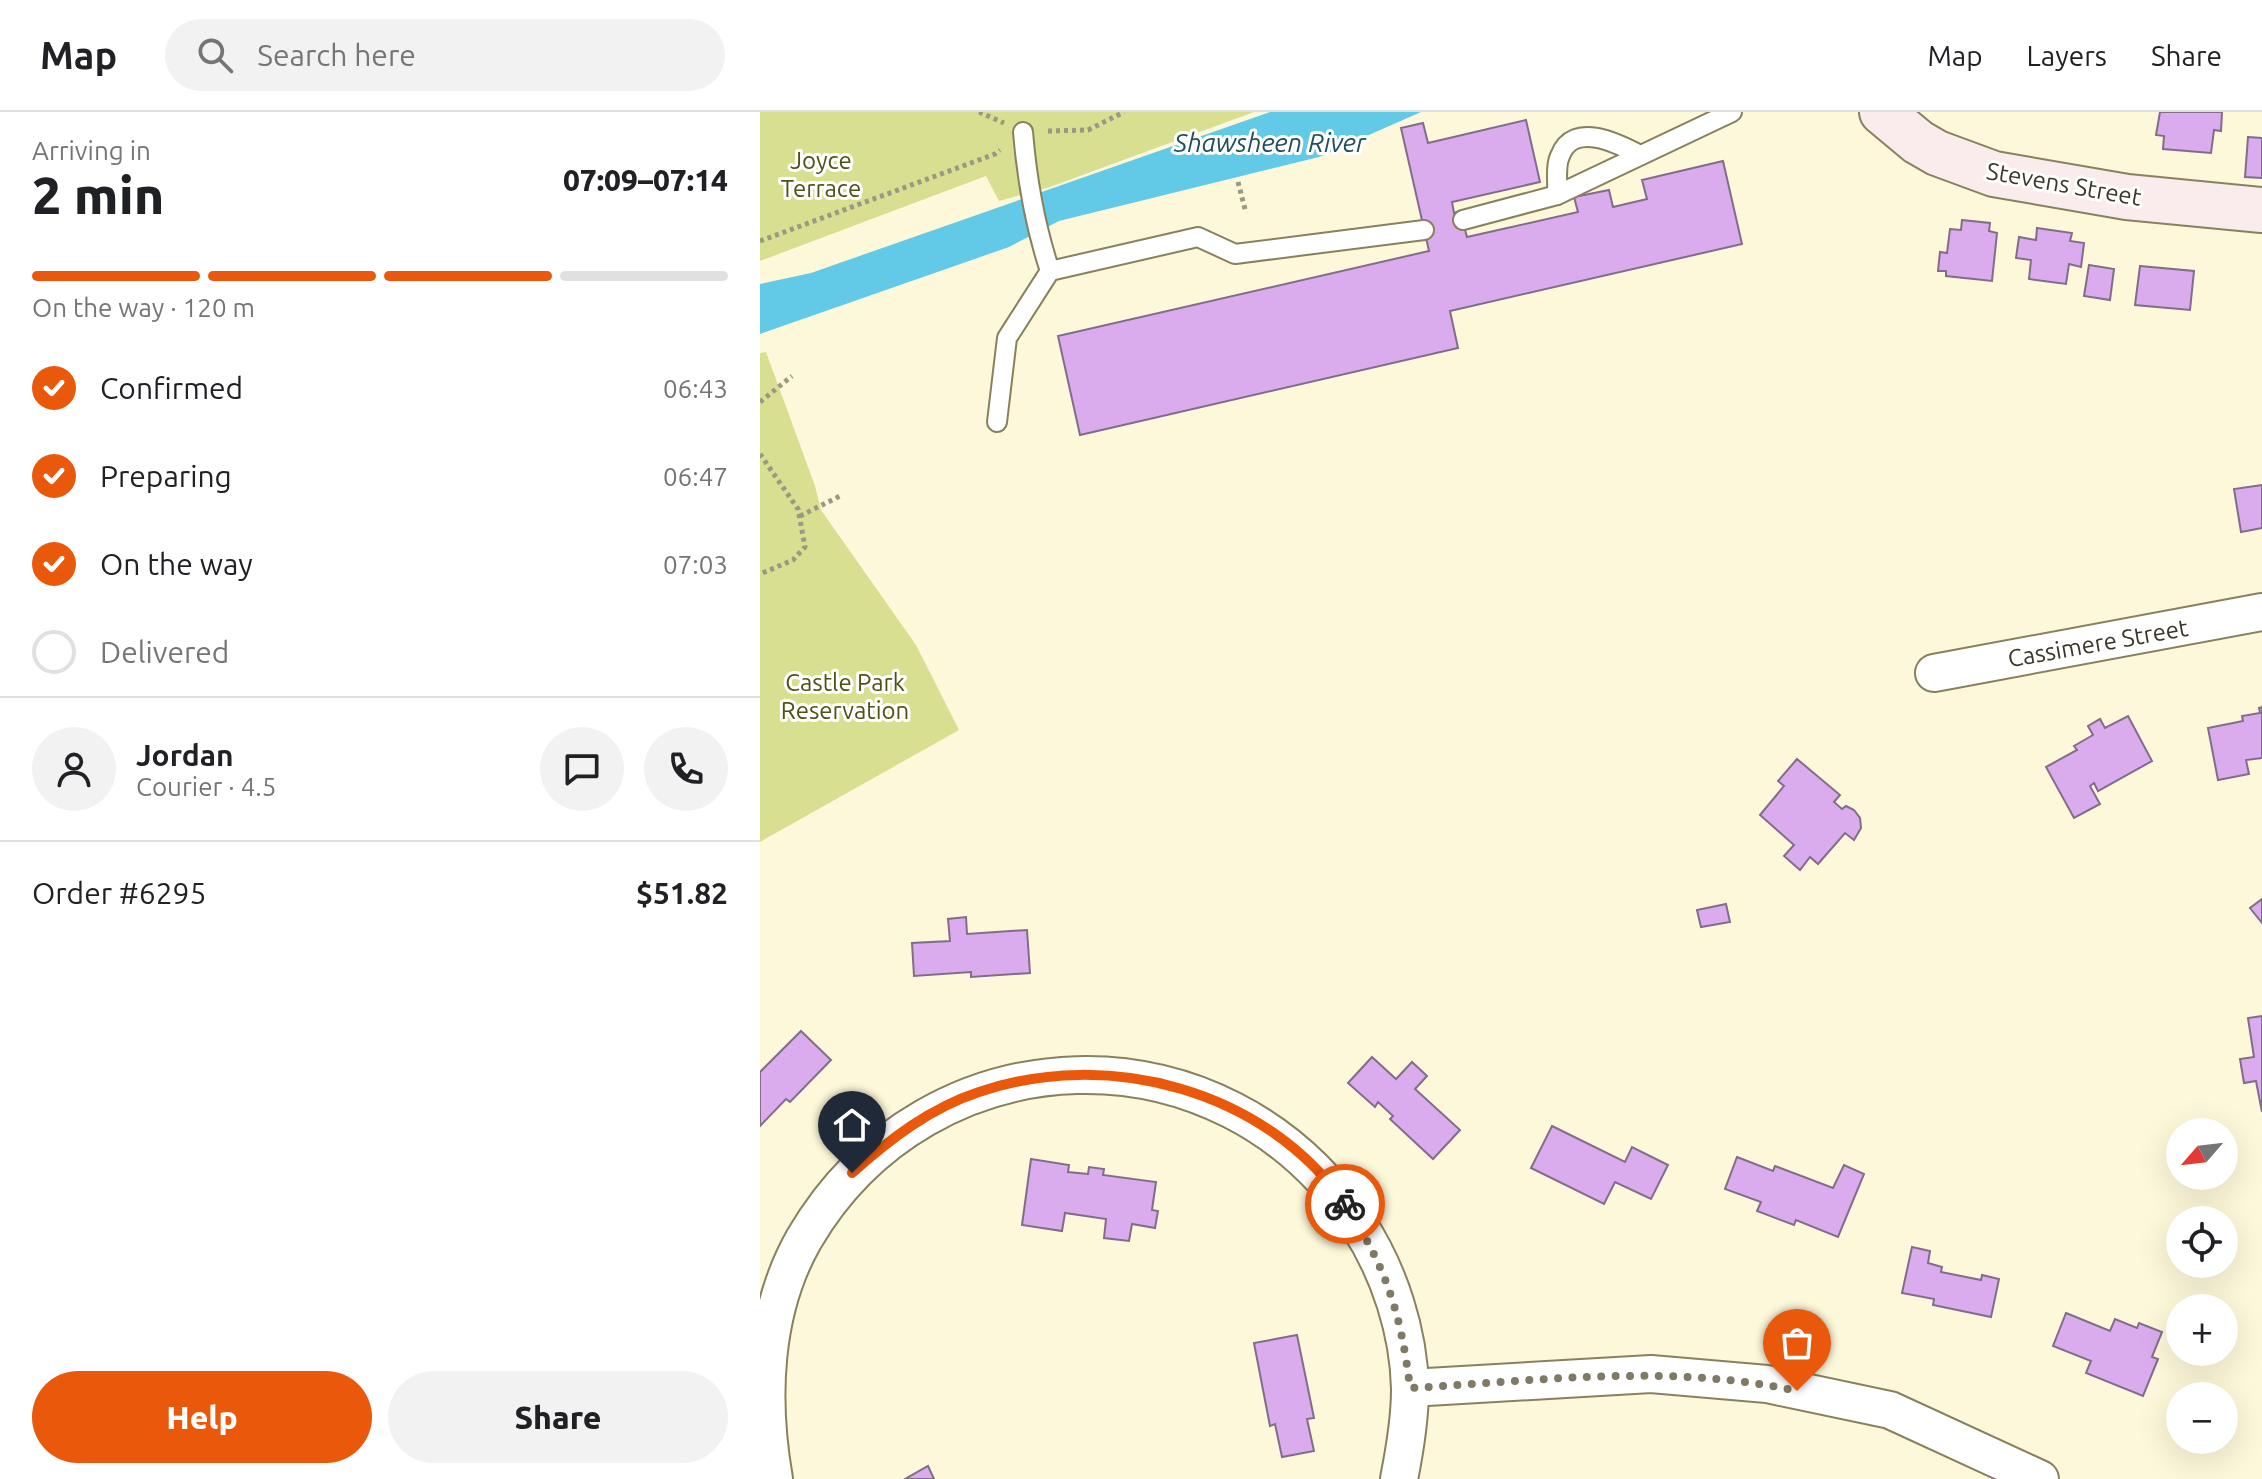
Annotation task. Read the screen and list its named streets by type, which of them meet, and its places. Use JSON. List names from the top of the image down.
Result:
{
  "streets": {
    "main road": ["Stevens Street"],
    "street": ["Cassimere Street"]
  },
  "water": ["Shawsheen River"],
  "parks": ["Joyce Terrace", "Castle Park Reservation"],
  "north": "bottom left",
  "page": {
    "header": "Map",
    "search": "Search here",
    "nav": ["Map", "Layers", "Share"],
    "heading": ["2 min", "Arriving in", "07:09–07:14"],
    "panel": [
      "Jordan",
      "Courier · 4.5",
      "Order #6295",
      "$51.82"
    ],
    "bar": "On the way · 120 m",
    "list": [
      ["Confirmed", "06:43"],
      ["Preparing", "06:47"],
      ["On the way", "07:03"],
      "Delivered"
    ],
    "map_buttons": ["+", "−"],
    "buttons": ["Help", "Share"]
  }
}
